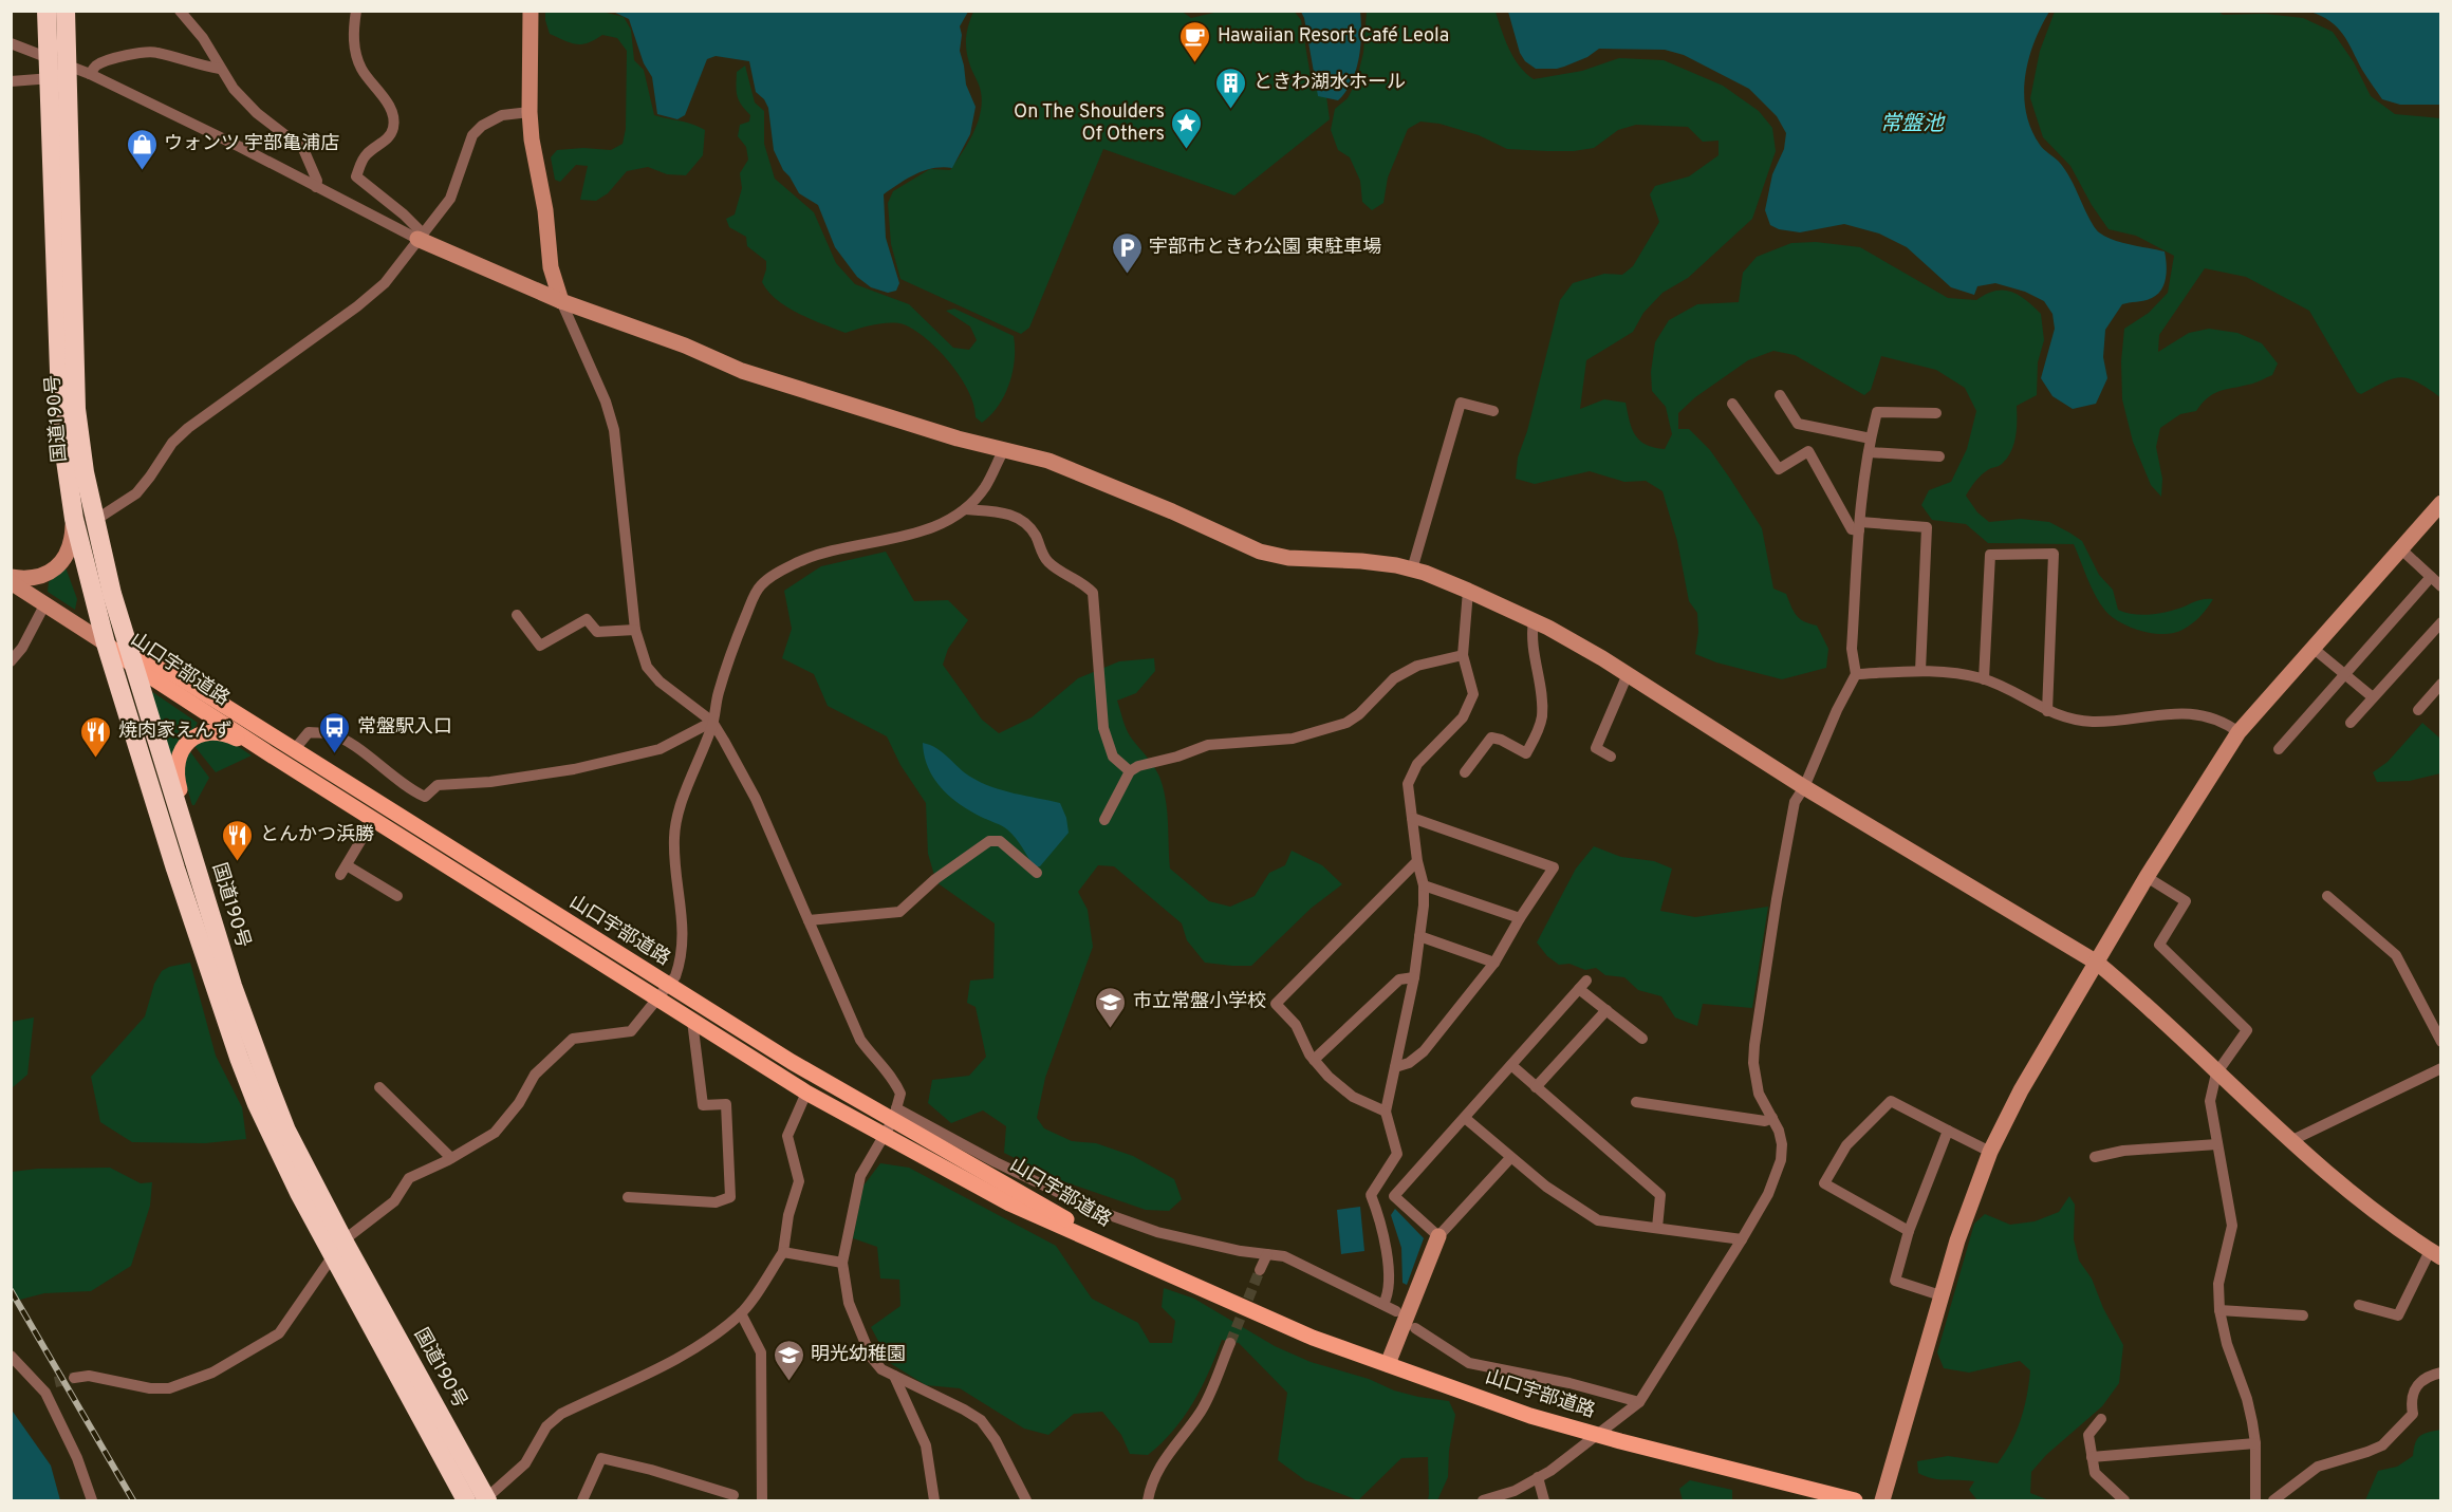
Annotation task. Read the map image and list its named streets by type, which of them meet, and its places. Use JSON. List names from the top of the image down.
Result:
{
  "streets": {
    "highway": ["国道190号"],
    "main road": ["山口宇部道路"]
  },
  "crossings": [
    ["国道190号", "山口宇部道路"]
  ],
  "water": ["常盤池"],
  "places": {
    "cafe": ["Hawaiian Resort Café Leola"],
    "building": ["ときわ湖水ホール"],
    "place": ["On The Shoulders Of Others"],
    "shop": ["ウォンツ 宇部亀浦店"],
    "parking": ["宇部市ときわ公園 東駐車場"],
    "bus stop": ["常盤駅入口"],
    "restaurant": ["焼肉家えんず", "とんかつ浜勝"],
    "school or university": ["市立常盤小学校", "明光幼稚園"]
  }
}
